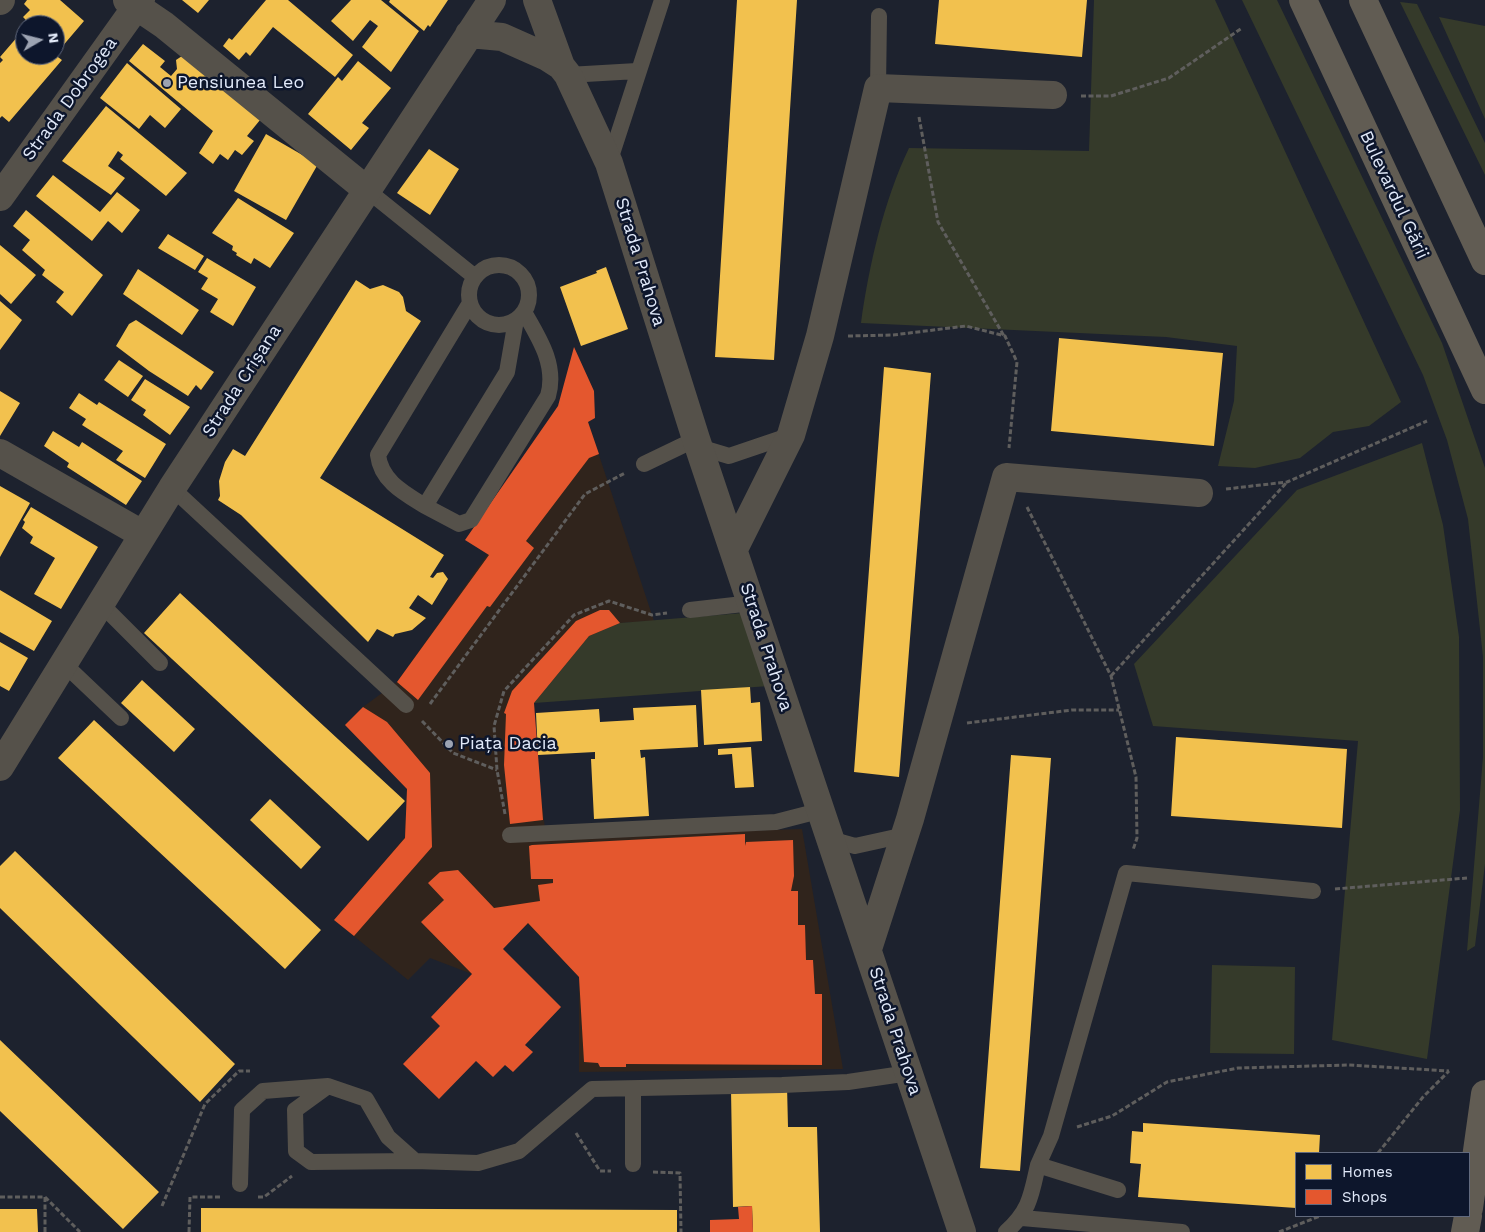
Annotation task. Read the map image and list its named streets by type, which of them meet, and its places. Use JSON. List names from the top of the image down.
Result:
{
  "streets": {
    "main road": ["Bulevardul Gării"],
    "street": ["Strada Dobrogea", "Strada Prahova", "Strada Crișana"]
  },
  "places": ["Pensiunea Leo", "Piața Dacia"],
  "legend": ["Homes", "Shops"],
  "north": "right"
}
